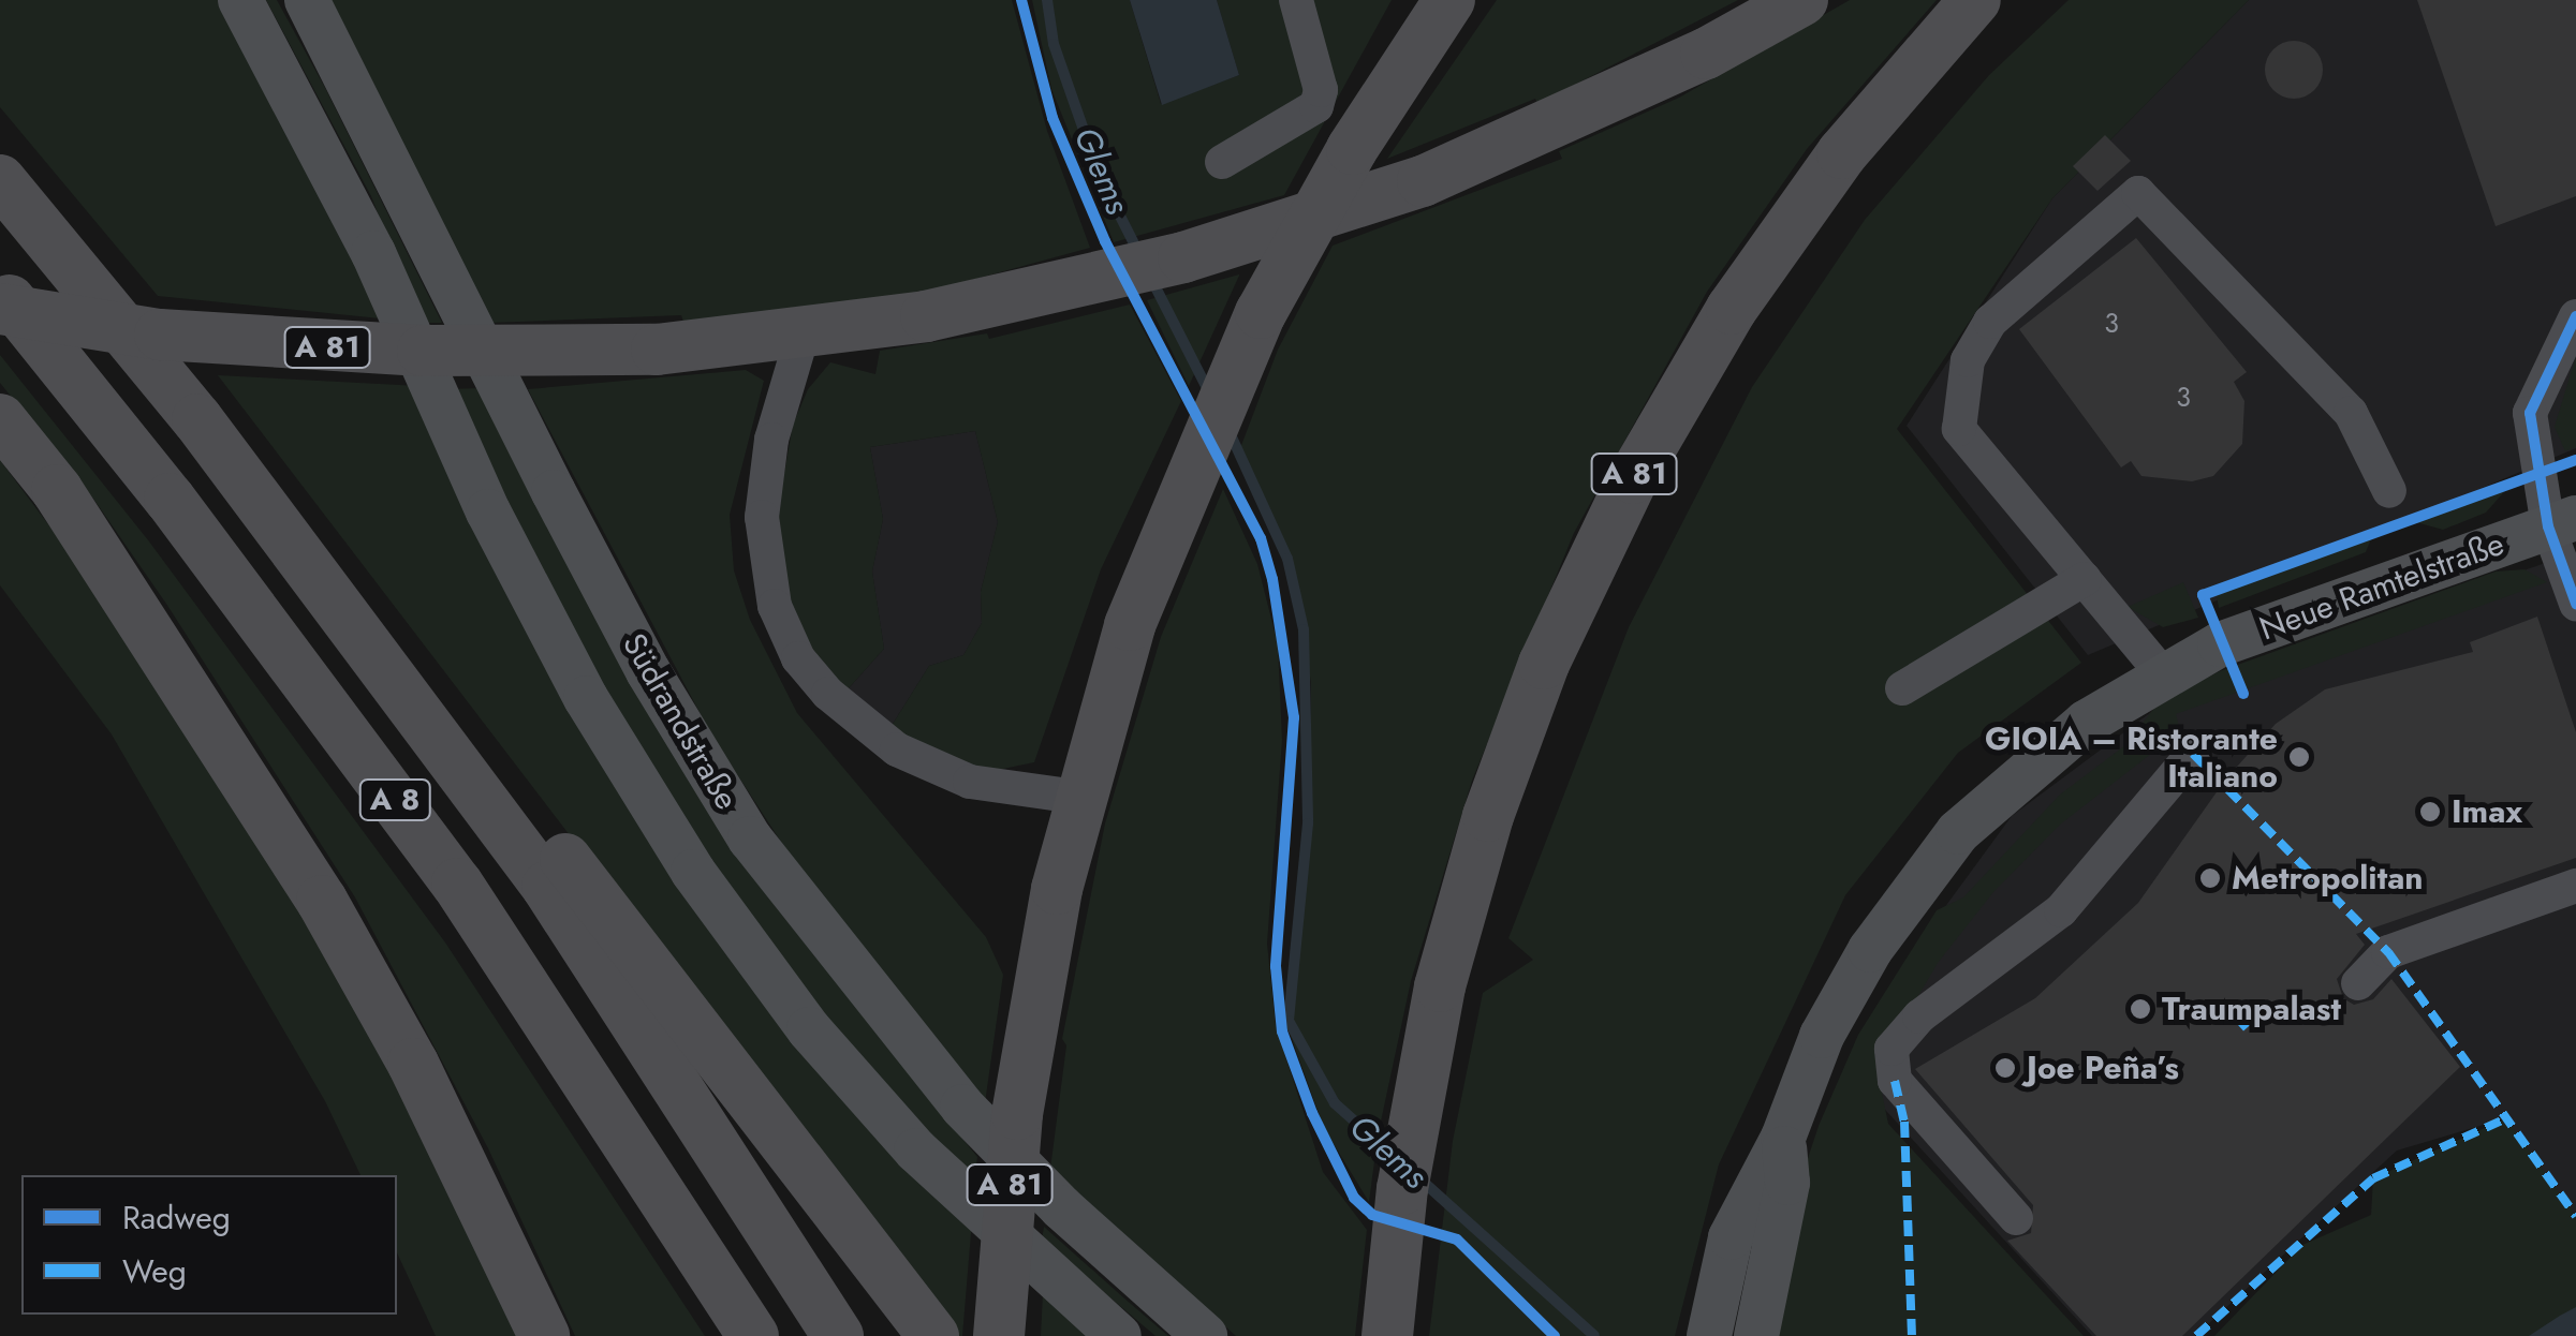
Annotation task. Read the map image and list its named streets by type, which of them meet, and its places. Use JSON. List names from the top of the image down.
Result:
{
  "streets": {
    "highway": ["A 81", "A 8"],
    "main road": ["Neue Ramtelstraße", "Südrandstraße"]
  },
  "water": ["Glems"],
  "places": [
    "GIOIA – Ristorante Italiano",
    "Imax",
    "Metropolitan",
    "Traumpalast",
    "Joe Peña’s"
  ],
  "house_numbers": ["3", "3"],
  "legend": ["Radweg", "Weg"]
}
